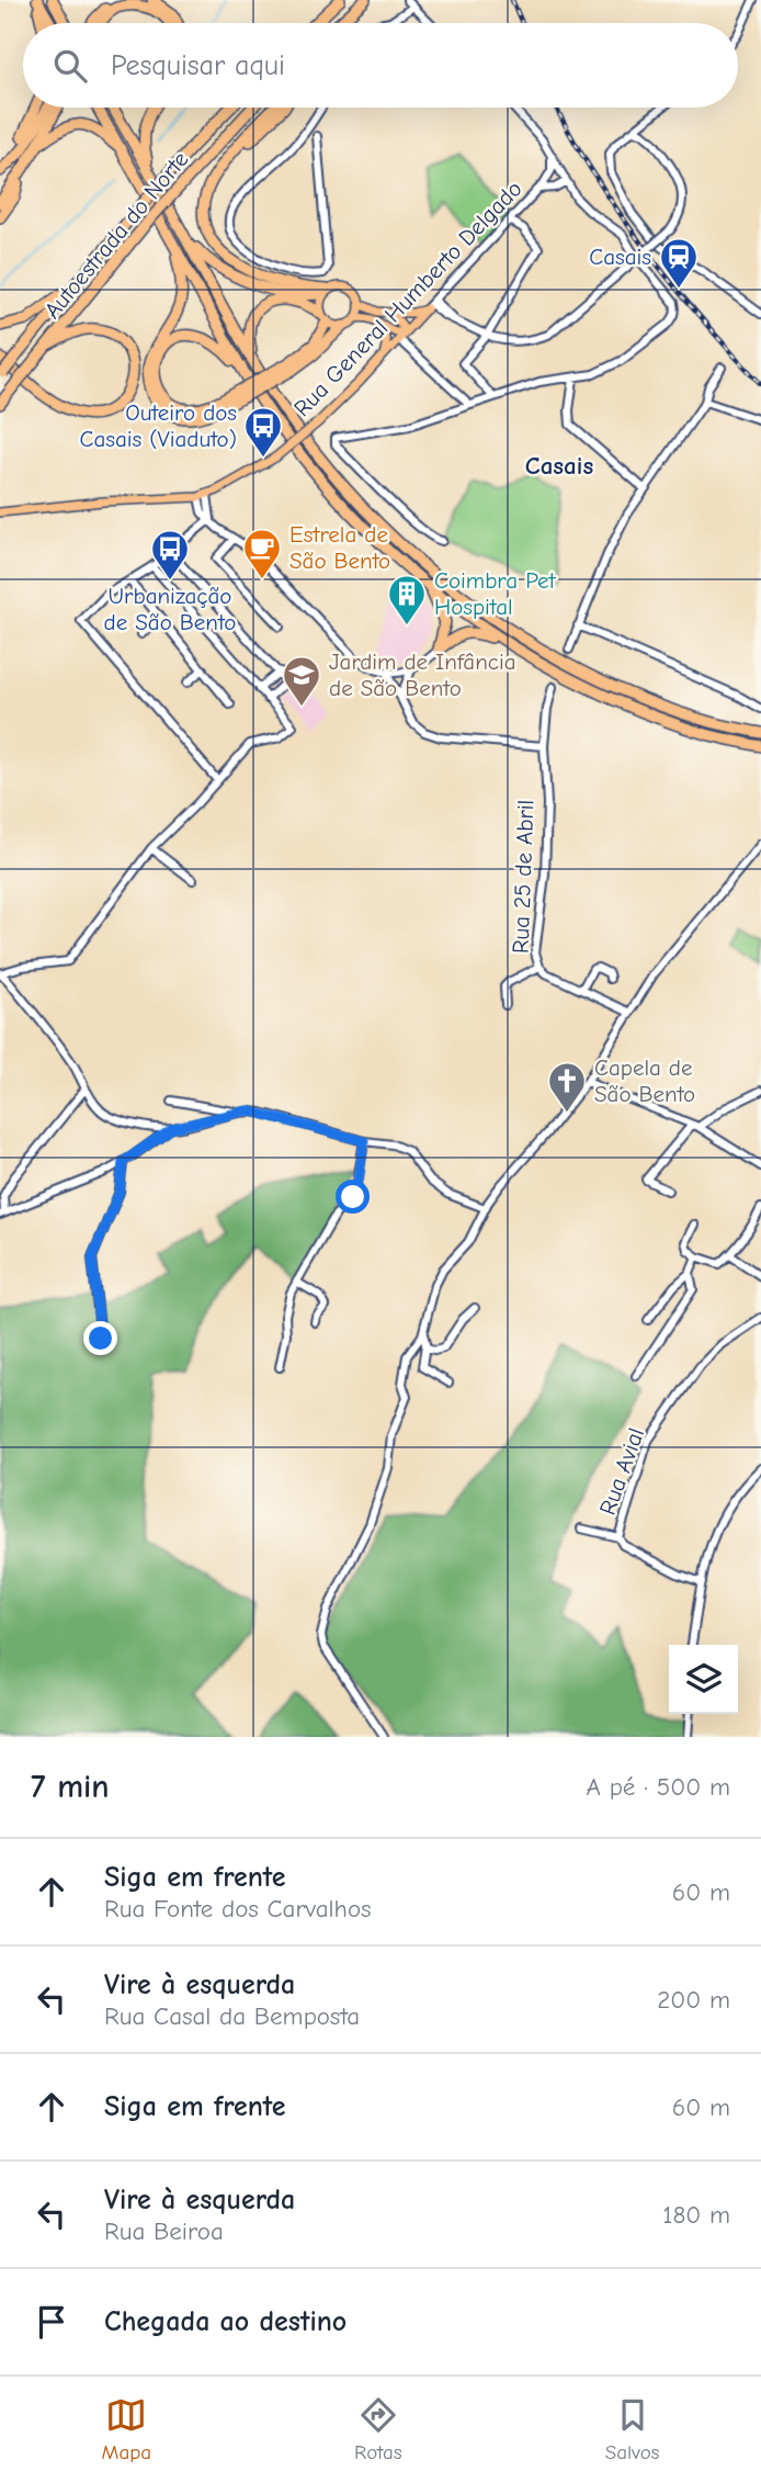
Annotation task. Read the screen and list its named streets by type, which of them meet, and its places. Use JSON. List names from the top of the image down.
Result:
{
  "streets": {
    "highway": ["Autoestrada do Norte"],
    "main road": ["Rua General Humberto Delgado"],
    "street": ["Rua 25 de Abril", "Rua Avial"]
  },
  "districts": ["Casais"],
  "places": {
    "station": ["Casais"],
    "bus stop": ["Outeiro dos Casais (Viaduto)", "Urbanização de São Bento"],
    "cafe": ["Estrela de São Bento"],
    "building": ["Coimbra Pet Hospital"],
    "school or university": ["Jardim de Infância de São Bento"],
    "church": ["Capela de São Bento"]
  },
  "page": {
    "search": "Pesquisar aqui",
    "heading": ["7 min", "A pé · 500 m"],
    "list": [
      ["Siga em frente", "Rua Fonte dos Carvalhos", "60 m"],
      ["Vire à esquerda", "Rua Casal da Bemposta", "200 m"],
      ["Siga em frente", "60 m"],
      ["Vire à esquerda", "Rua Beiroa", "180 m"],
      "Chegada ao destino"
    ],
    "nav": ["Mapa", "Rotas", "Salvos"]
  }
}
